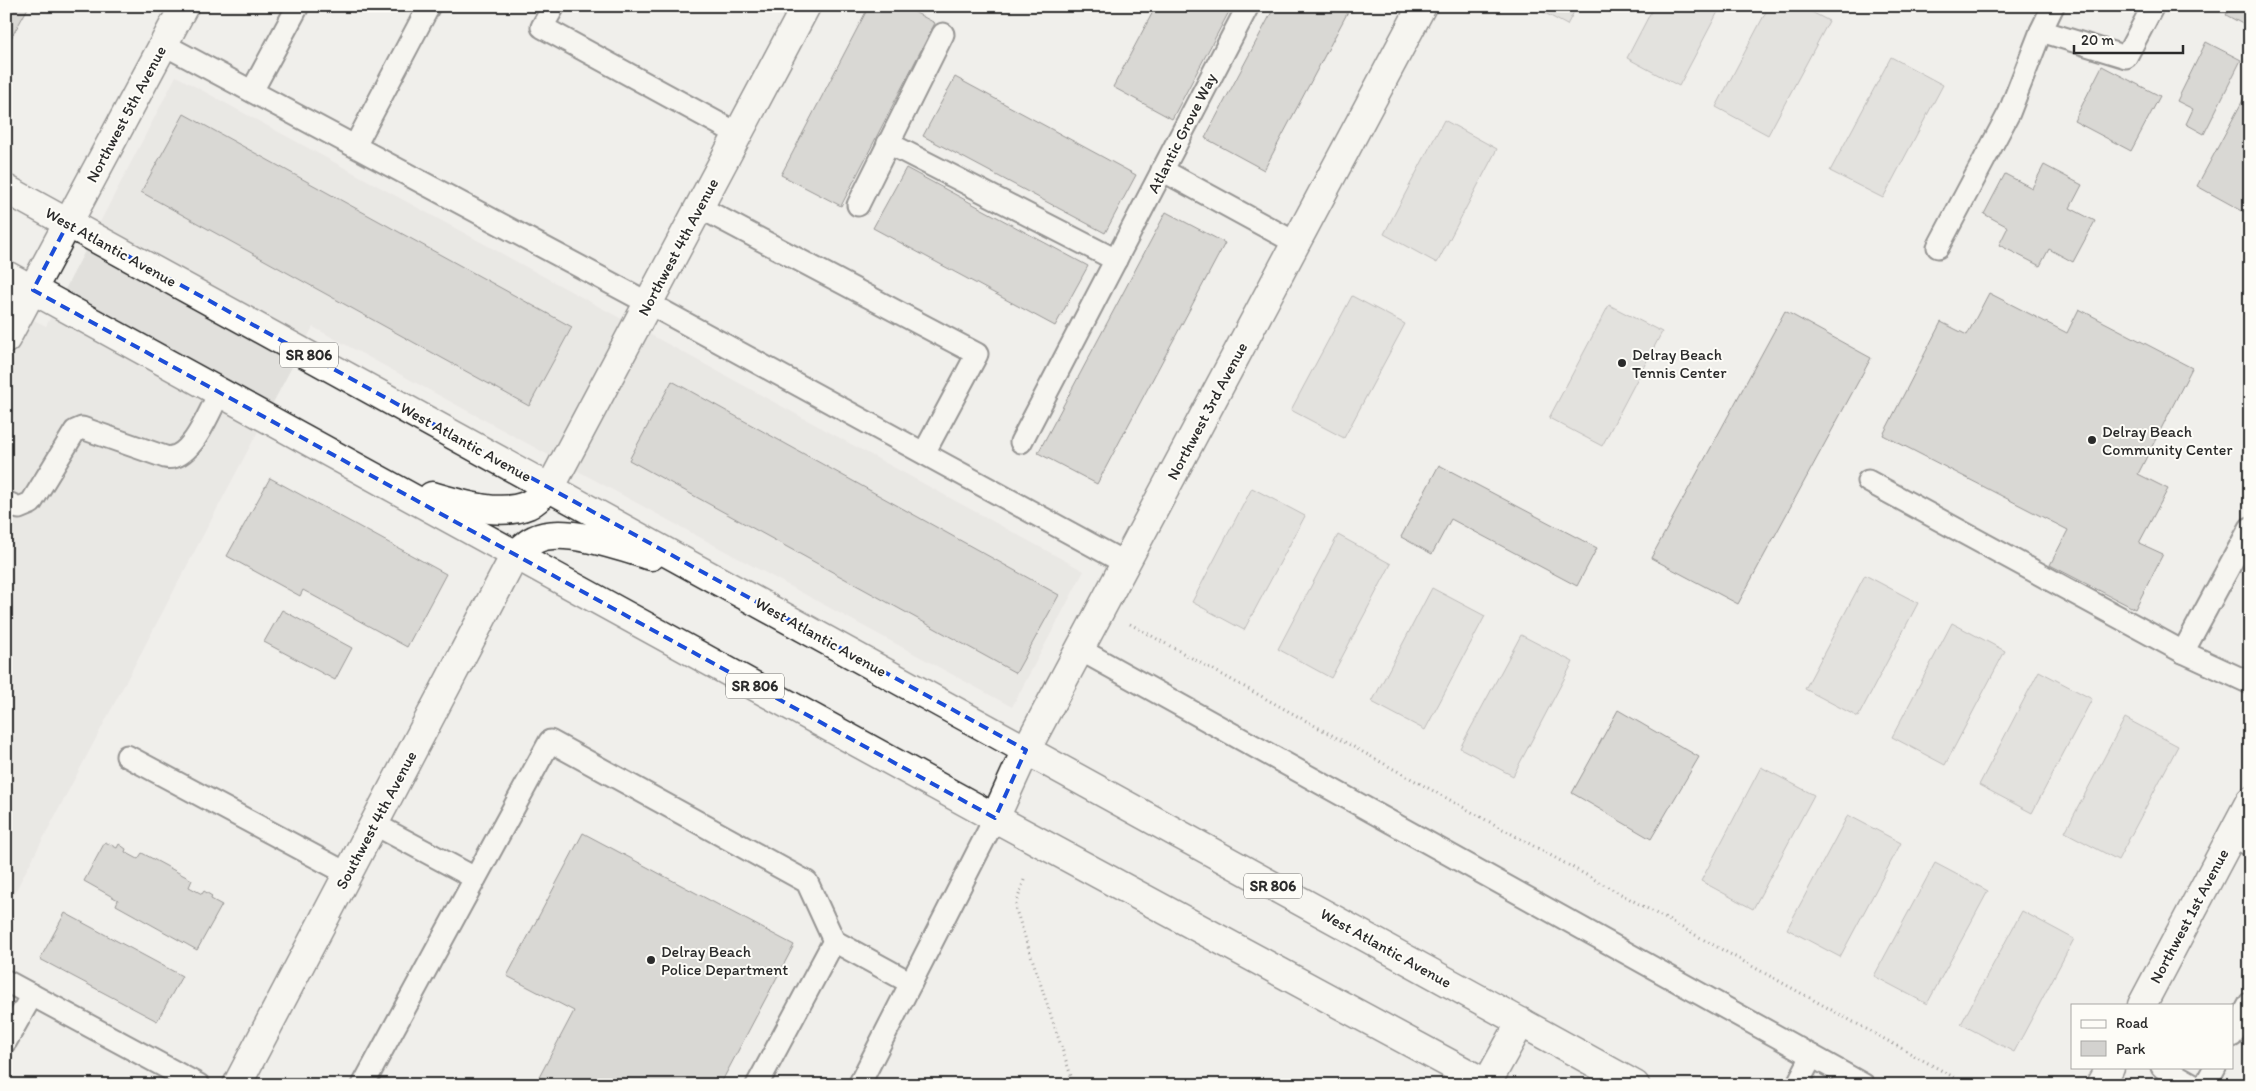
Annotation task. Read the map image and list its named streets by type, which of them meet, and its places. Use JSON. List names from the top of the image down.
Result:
{
  "streets": {
    "main road": [
      "Northwest 5th Avenue",
      "West Atlantic Avenue",
      "Northwest 4th Avenue",
      "SR 806",
      "Northwest 3rd Avenue",
      "Southwest 4th Avenue",
      "Northwest 1st Avenue"
    ],
    "lane": ["Atlantic Grove Way"]
  },
  "crossings": [
    ["Northwest 5th Avenue", "West Atlantic Avenue"],
    ["Northwest 5th Avenue", "SR 806"],
    ["West Atlantic Avenue", "Northwest 4th Avenue"],
    ["West Atlantic Avenue", "Northwest 3rd Avenue"],
    ["SR 806", "Northwest 3rd Avenue"],
    ["SR 806", "Southwest 4th Avenue"]
  ],
  "places": ["Delray Beach Tennis Center", "Delray Beach Community Center", "Delray Beach Police Department"],
  "legend": ["Road", "Park"],
  "scale_bar": "20 m"
}
